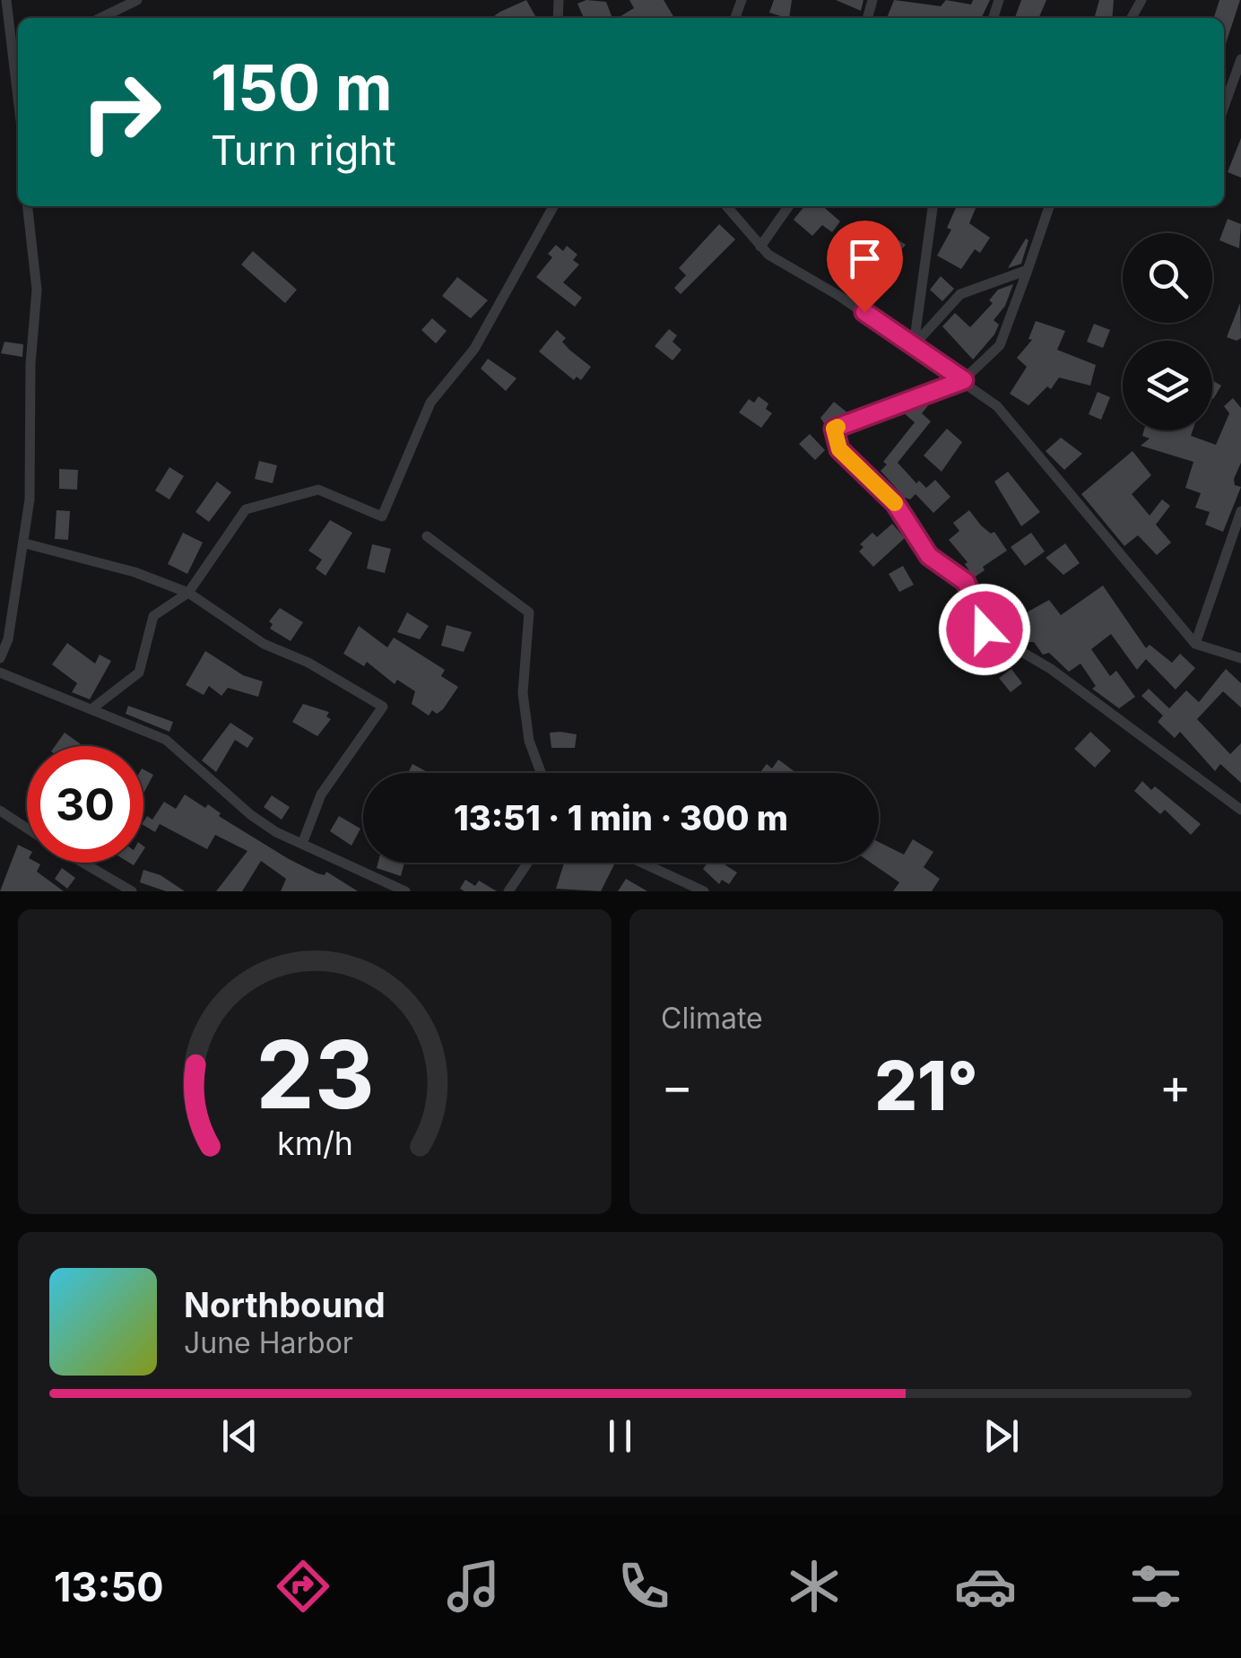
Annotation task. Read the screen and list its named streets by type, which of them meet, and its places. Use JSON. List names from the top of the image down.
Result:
{
  "page": {
    "turn": ["150 m", "Turn right"],
    "limit": "30",
    "trip": "13:51 · 1 min · 300 m",
    "tile": "Climate",
    "heat": ["−", "21°", "+"],
    "song": ["Northbound", "June Harbor"],
    "tabs": "13:50",
    "gauge": ["23", "km/h"]
  }
}
